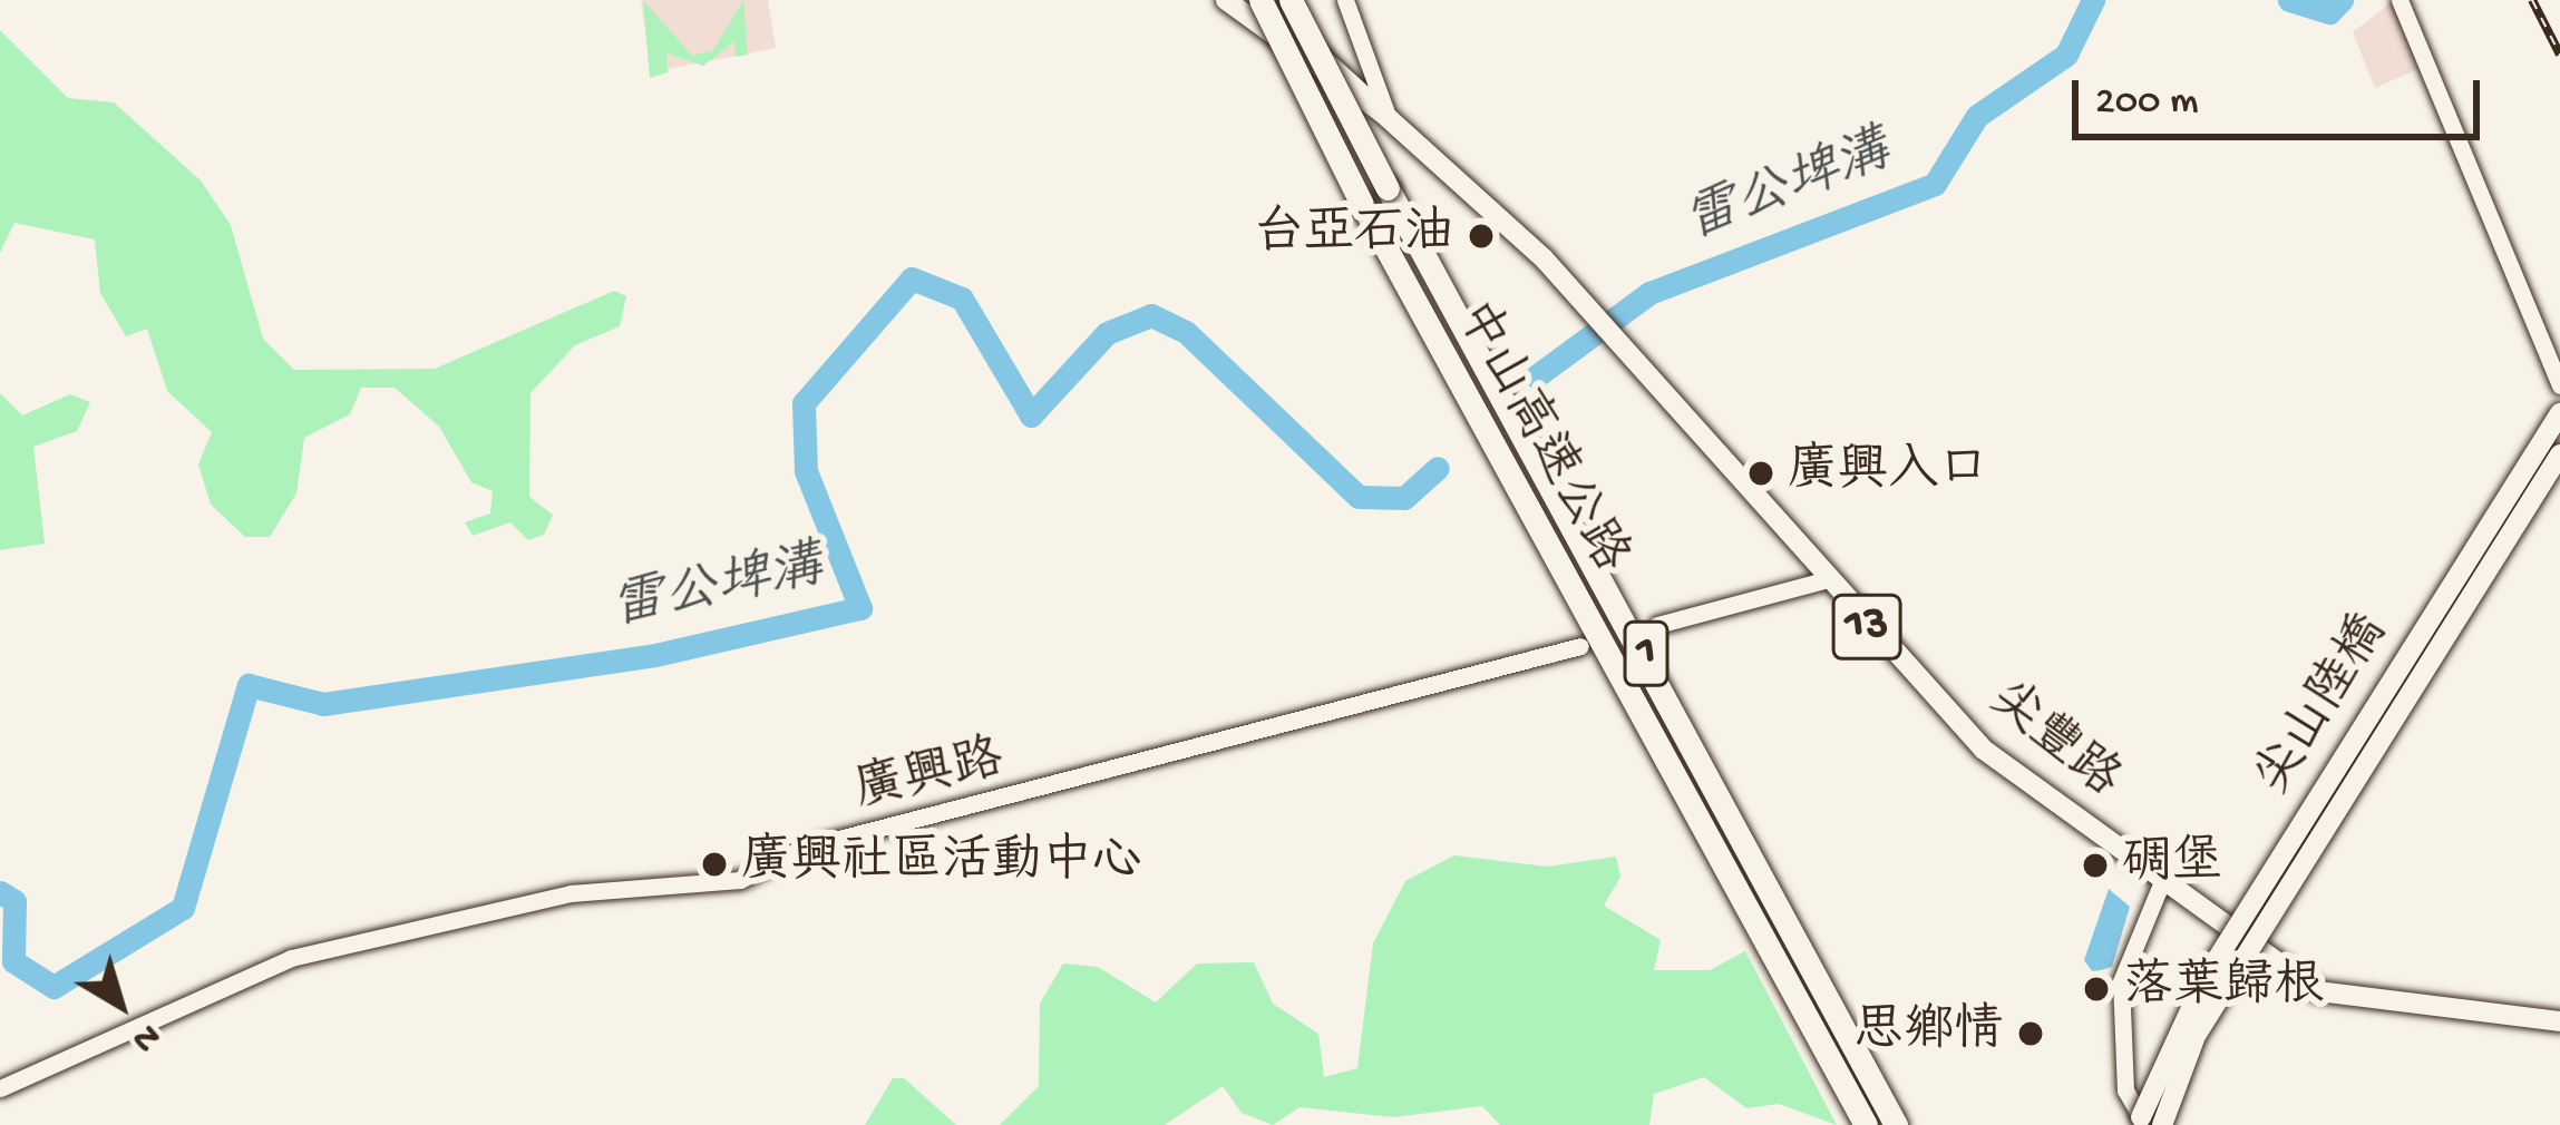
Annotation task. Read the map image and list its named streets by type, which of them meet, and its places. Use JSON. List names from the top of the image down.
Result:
{
  "streets": {
    "highway": ["中山高速公路", "1"],
    "main road": ["13", "尖山陸橋", "尖豐路"],
    "street": ["廣興路"]
  },
  "crossings": [
    ["中山高速公路", "13"],
    ["13", "尖豐路"]
  ],
  "water": ["雷公埤溝"],
  "places": [
    "台亞石油",
    "廣興入口",
    "廣興社區活動中心",
    "碉堡",
    "落葉歸根",
    "思鄉情"
  ],
  "scale_bar": "200 m",
  "north": "bottom right"
}
